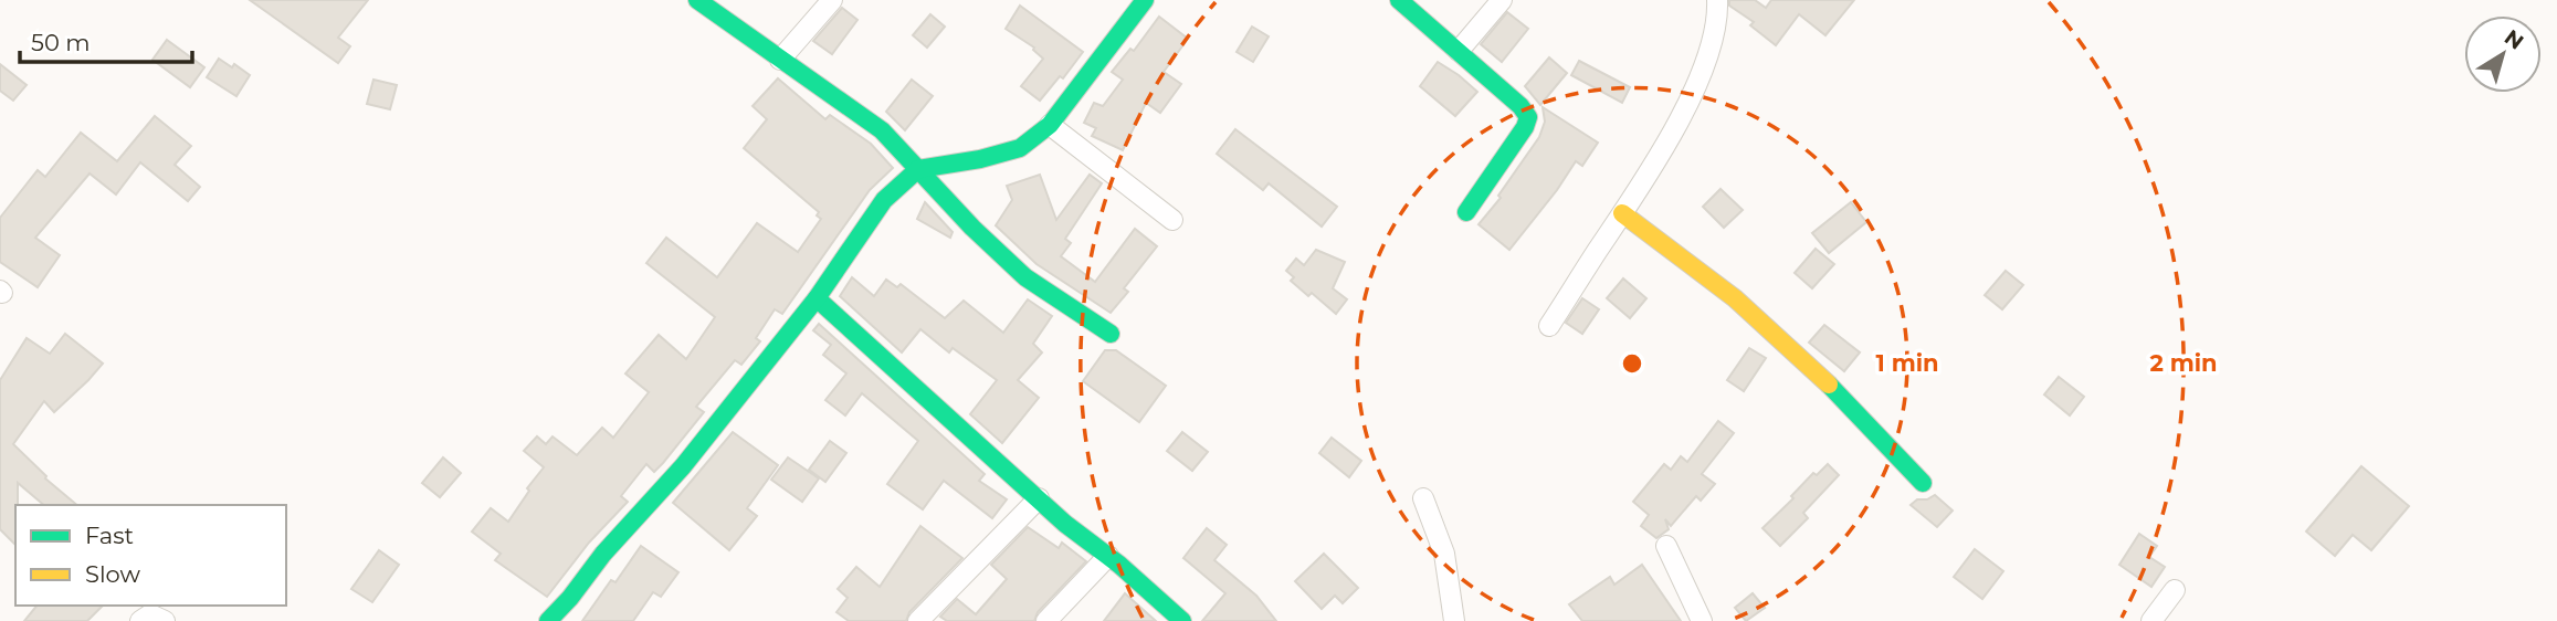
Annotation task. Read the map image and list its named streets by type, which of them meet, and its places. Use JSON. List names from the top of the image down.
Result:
{
  "legend": ["Fast", "Slow"],
  "scale_bar": "50 m",
  "north": "top right",
  "rings": ["1 min", "2 min"]
}
